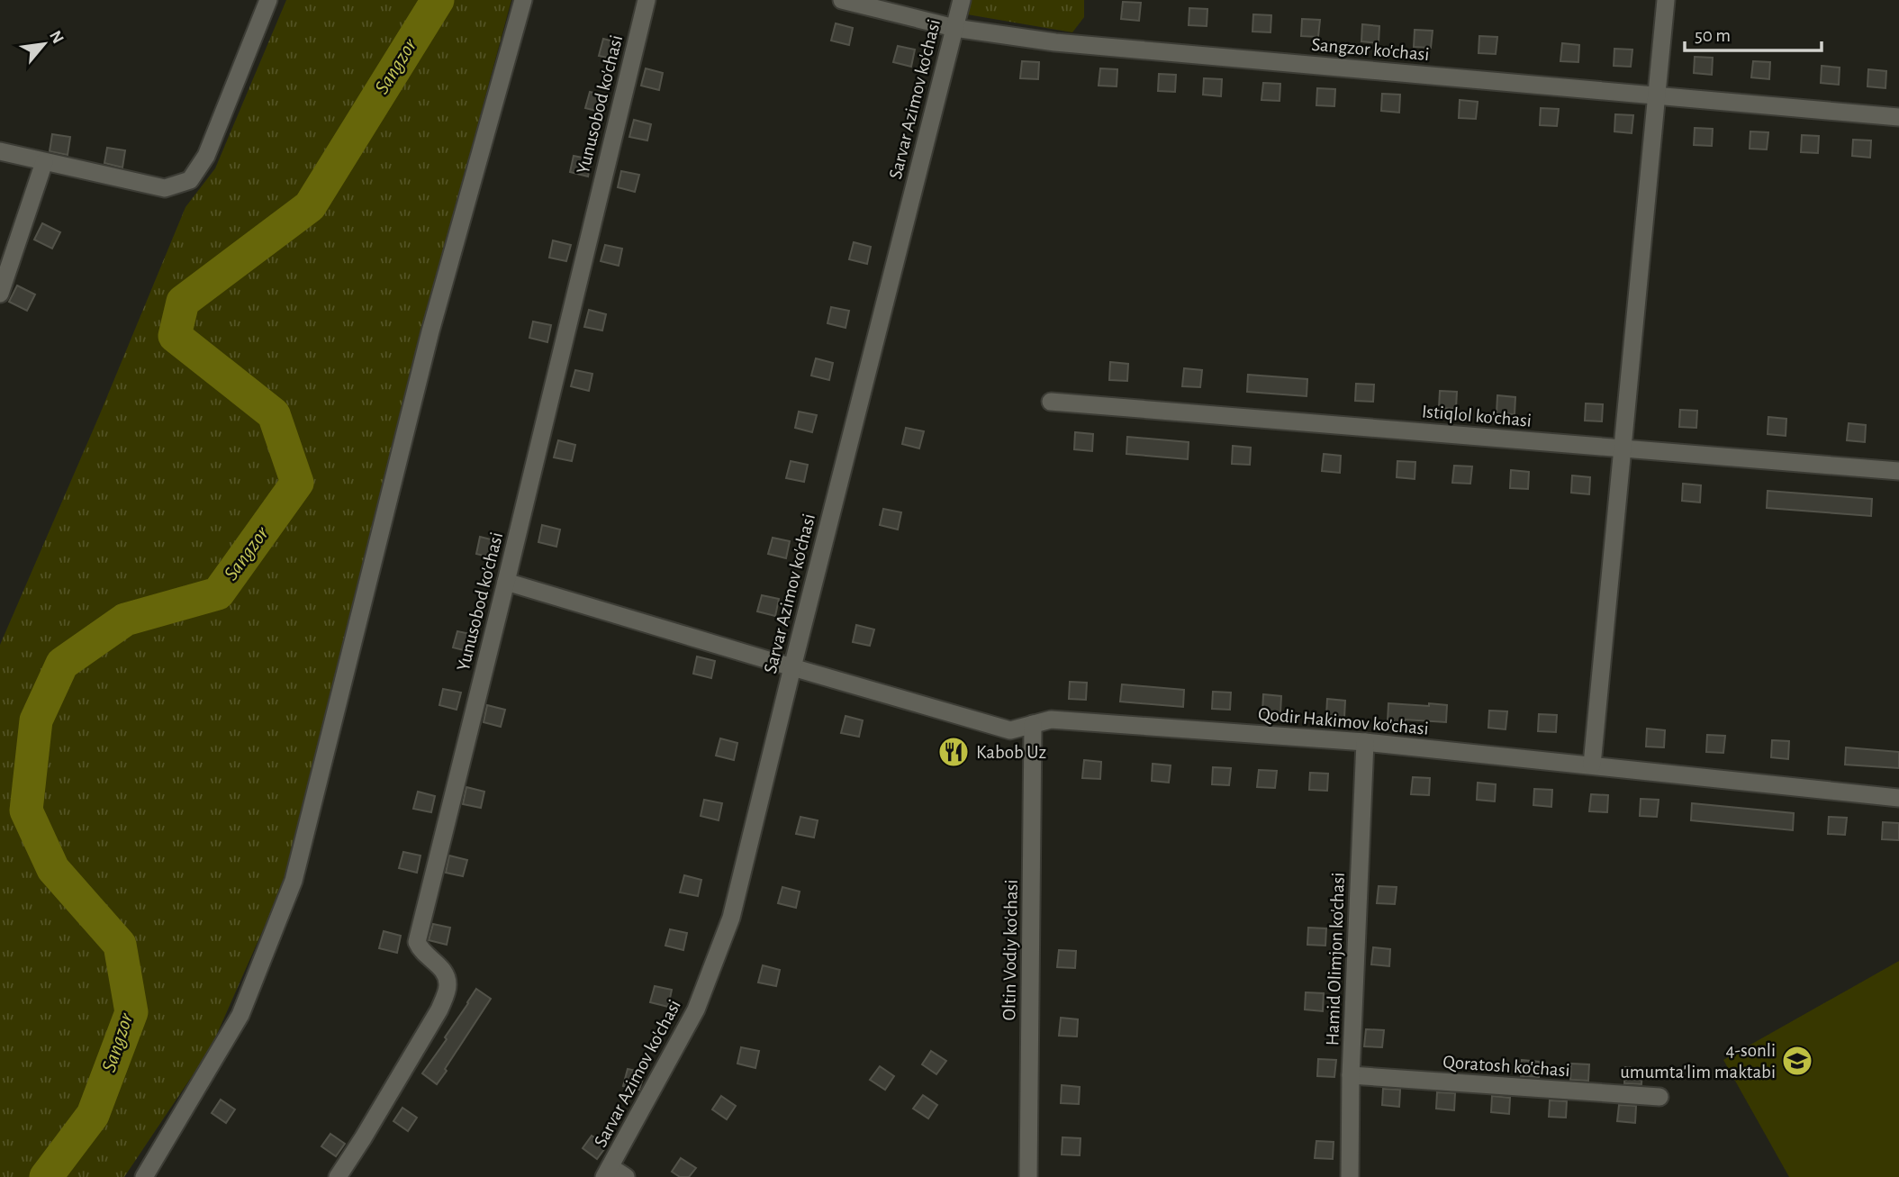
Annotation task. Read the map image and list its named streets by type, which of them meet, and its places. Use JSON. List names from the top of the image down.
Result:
{
  "streets": {
    "street": [
      "Sangzor ko'chasi",
      "Sarvar Azimov ko'chasi",
      "Yunusobod ko'chasi",
      "Istiqlol ko'chasi",
      "Qodir Hakimov ko'chasi",
      "Oltin Vodiy ko'chasi",
      "Hamid Olimjon ko'chasi",
      "Qoratosh ko'chasi"
    ]
  },
  "crossings": [
    ["Sangzor ko'chasi", "Sarvar Azimov ko'chasi"],
    ["Sarvar Azimov ko'chasi", "Qodir Hakimov ko'chasi"],
    ["Yunusobod ko'chasi", "Qodir Hakimov ko'chasi"],
    ["Qodir Hakimov ko'chasi", "Oltin Vodiy ko'chasi"],
    ["Qodir Hakimov ko'chasi", "Hamid Olimjon ko'chasi"],
    ["Hamid Olimjon ko'chasi", "Qoratosh ko'chasi"]
  ],
  "water": ["Sangzor"],
  "places": {
    "restaurant": ["Kabob Uz"],
    "school or university": ["4-sonli umumta'lim maktabi"]
  },
  "scale_bar": "50 m",
  "north": "top right"
}
